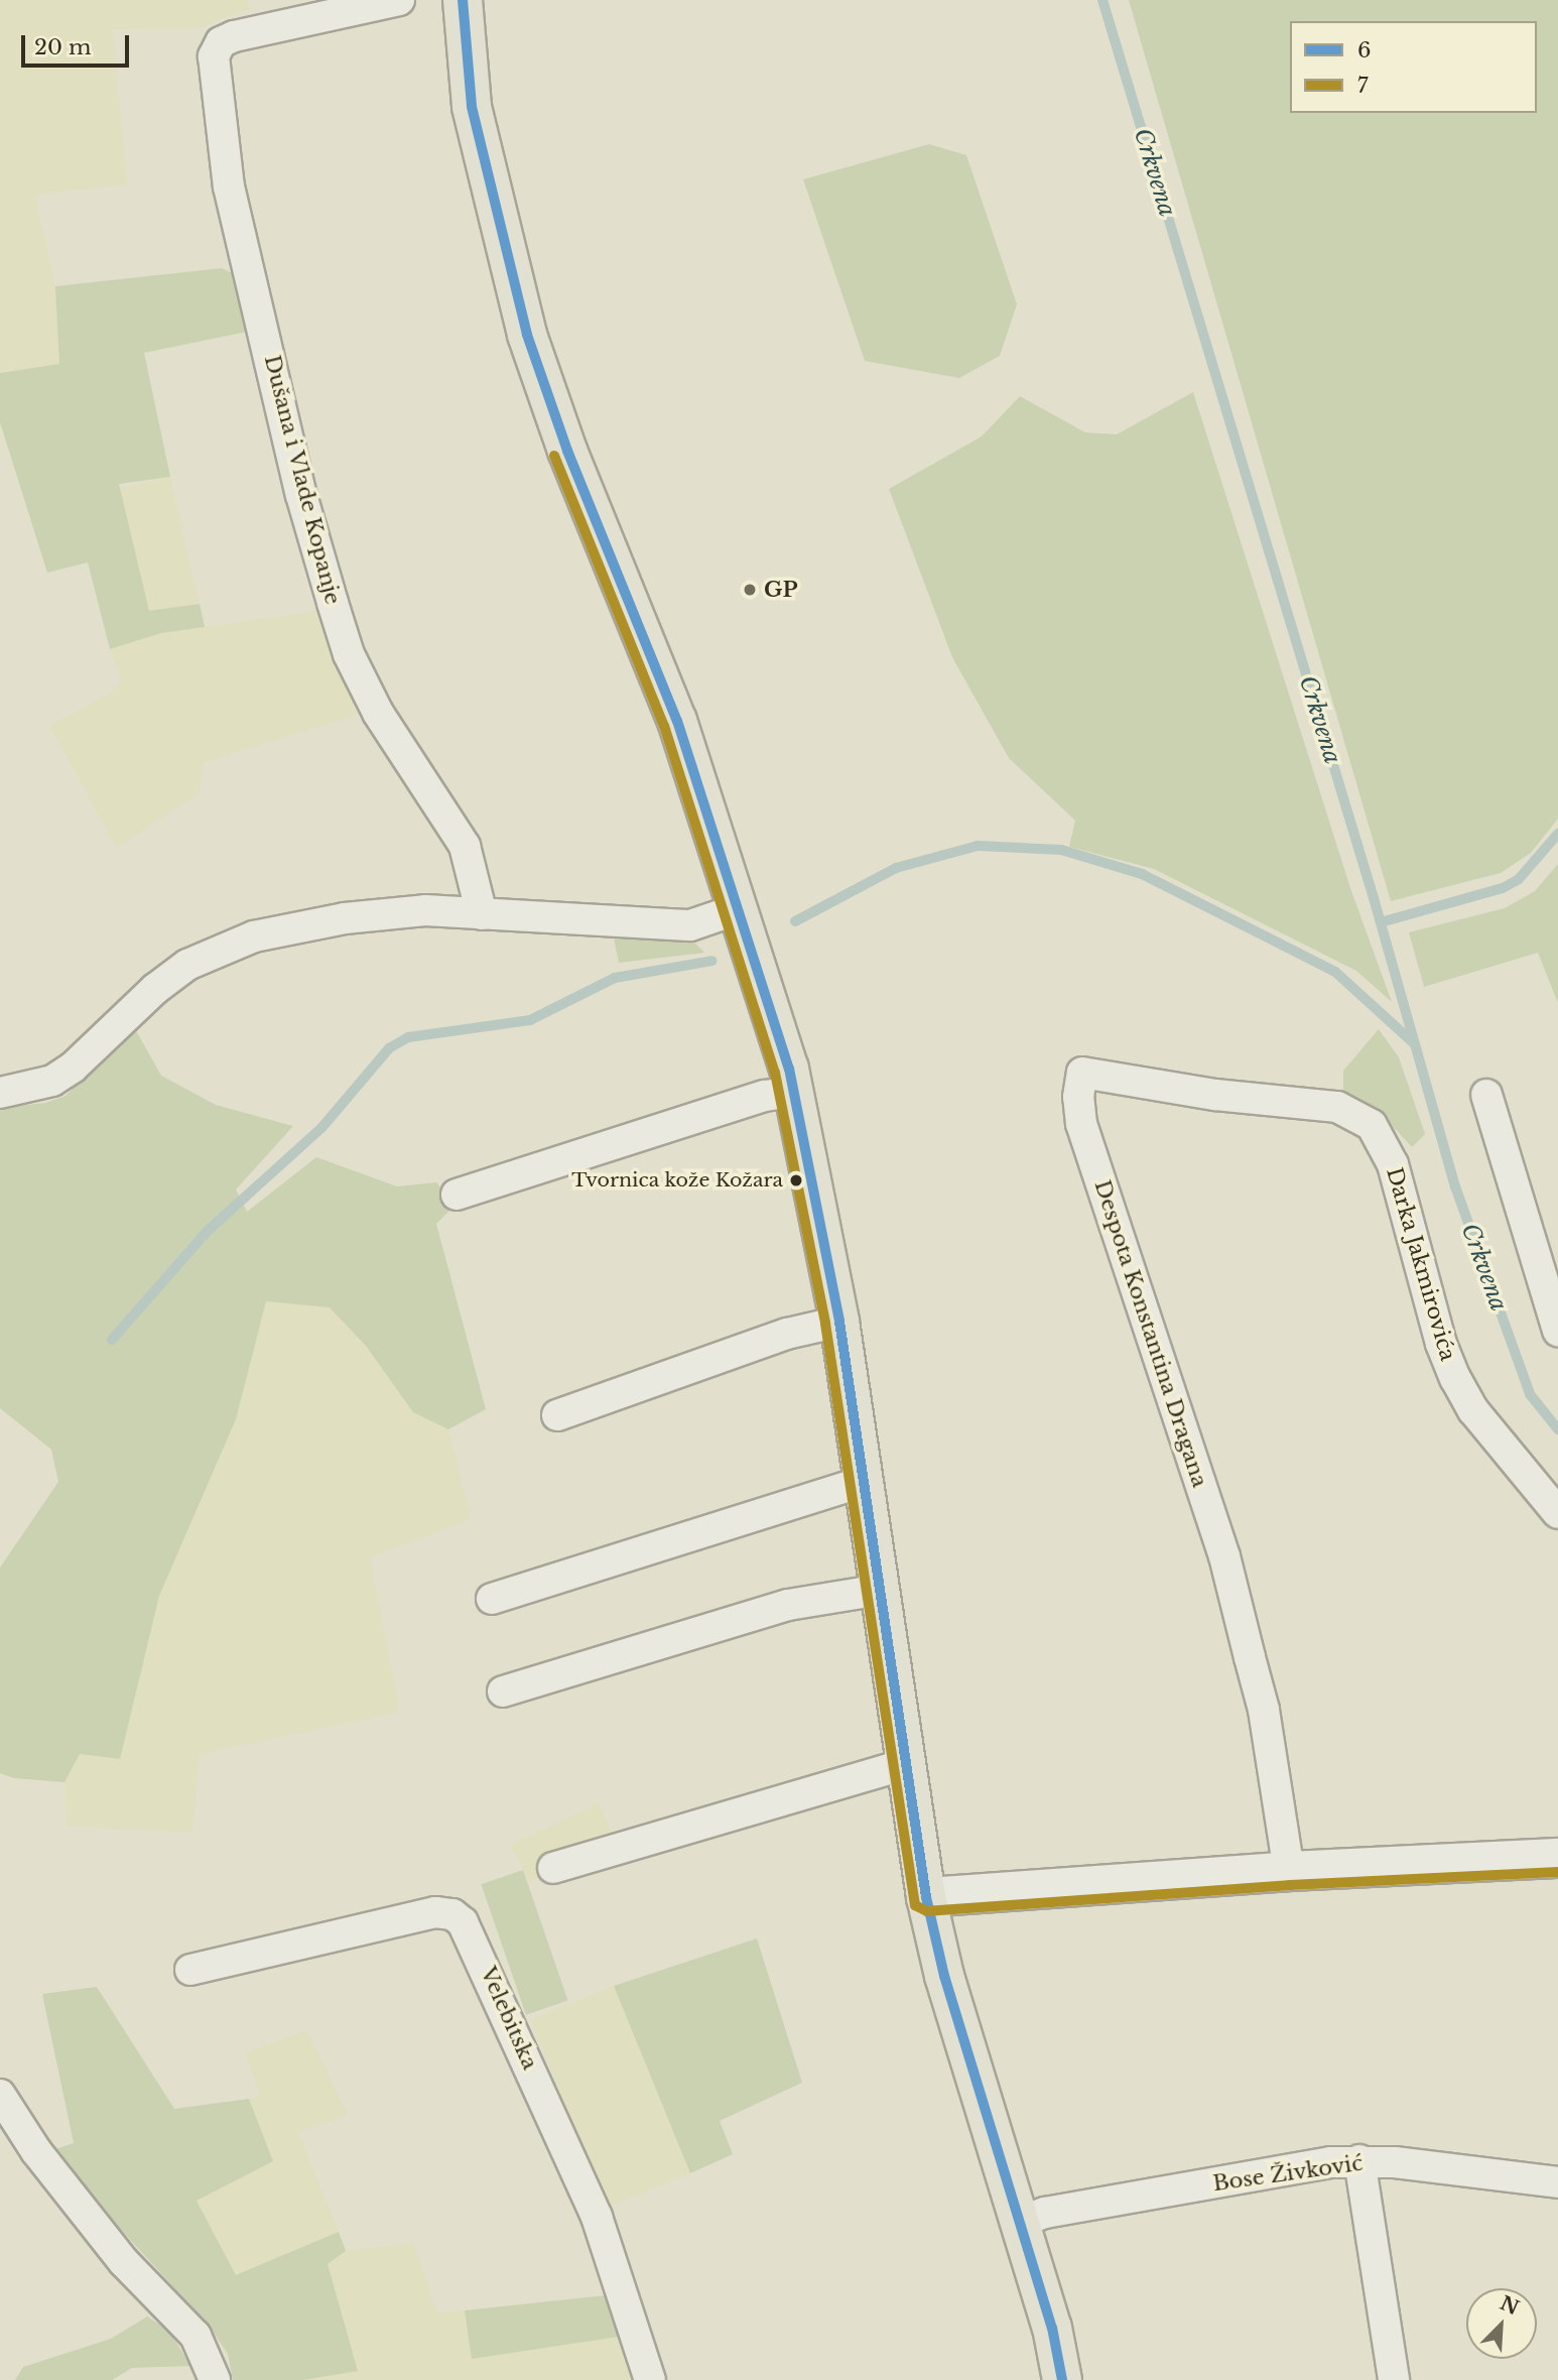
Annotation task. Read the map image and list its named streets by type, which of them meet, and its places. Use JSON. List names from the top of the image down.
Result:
{
  "streets": {
    "street": [
      "Dušana i Vlade Kopanje",
      "Darka Jakmirovića",
      "Despota Konstantina Dragana",
      "Velebitska",
      "Bose Živković"
    ]
  },
  "crossings": [
    ["Darka Jakmirovića", "Despota Konstantina Dragana"]
  ],
  "water": ["Crkvena"],
  "places": ["GP", "Tvornica kože Kožara"],
  "lines": ["transit line 6", "transit line 7"],
  "legend": ["6", "7"],
  "scale_bar": "20 m",
  "north": "top right"
}
